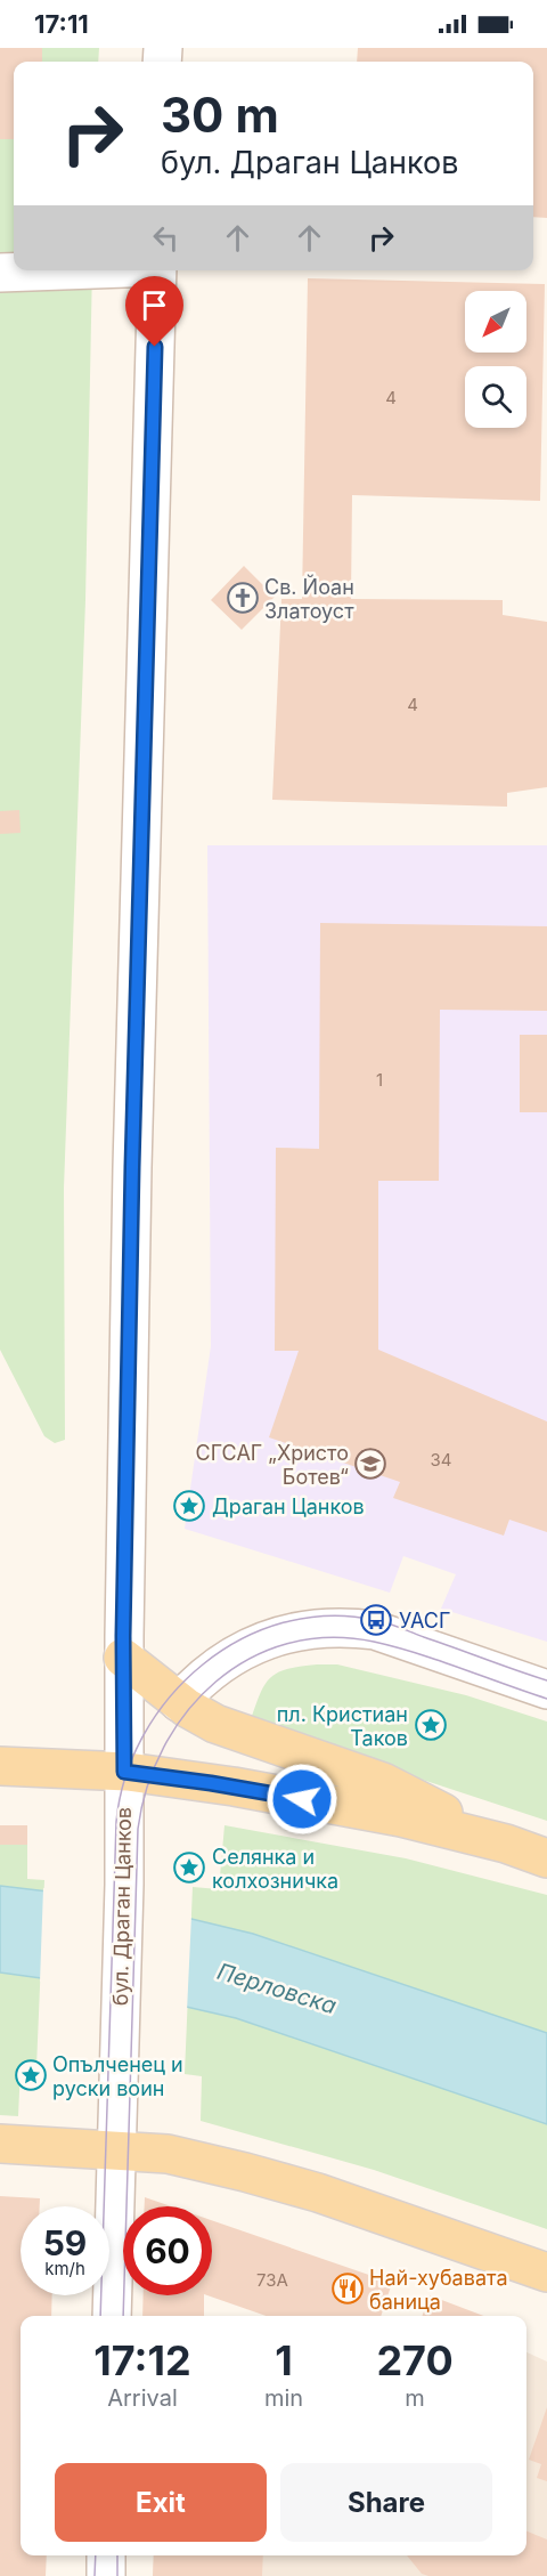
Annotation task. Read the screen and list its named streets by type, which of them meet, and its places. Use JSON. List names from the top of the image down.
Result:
{
  "streets": {
    "street": ["бул. Драган Цанков"]
  },
  "water": ["Перловска"],
  "places": {
    "church": ["Св. Йоан Златоуст"],
    "school or university": ["СГСАГ „Христо Ботев“"],
    "place": [
      "Драган Цанков",
      "пл. Кристиан Таков",
      "Селянка и колхозничка",
      "Опълченец и руски воин"
    ],
    "bus stop": ["УАСГ"],
    "restaurant": ["Най-хубавата баница"]
  },
  "house_numbers": [
    "4",
    "4",
    "1",
    "34",
    "73А"
  ],
  "north": "bottom left",
  "page": {
    "status": "17:11",
    "turn": ["30 m", "бул. Драган Цанков"],
    "speed": "59 km/h",
    "limit": "60",
    "eta": [
      "17:12",
      "Arrival",
      "1",
      "min",
      "270",
      "m"
    ],
    "buttons": ["Exit", "Share"]
  }
}
